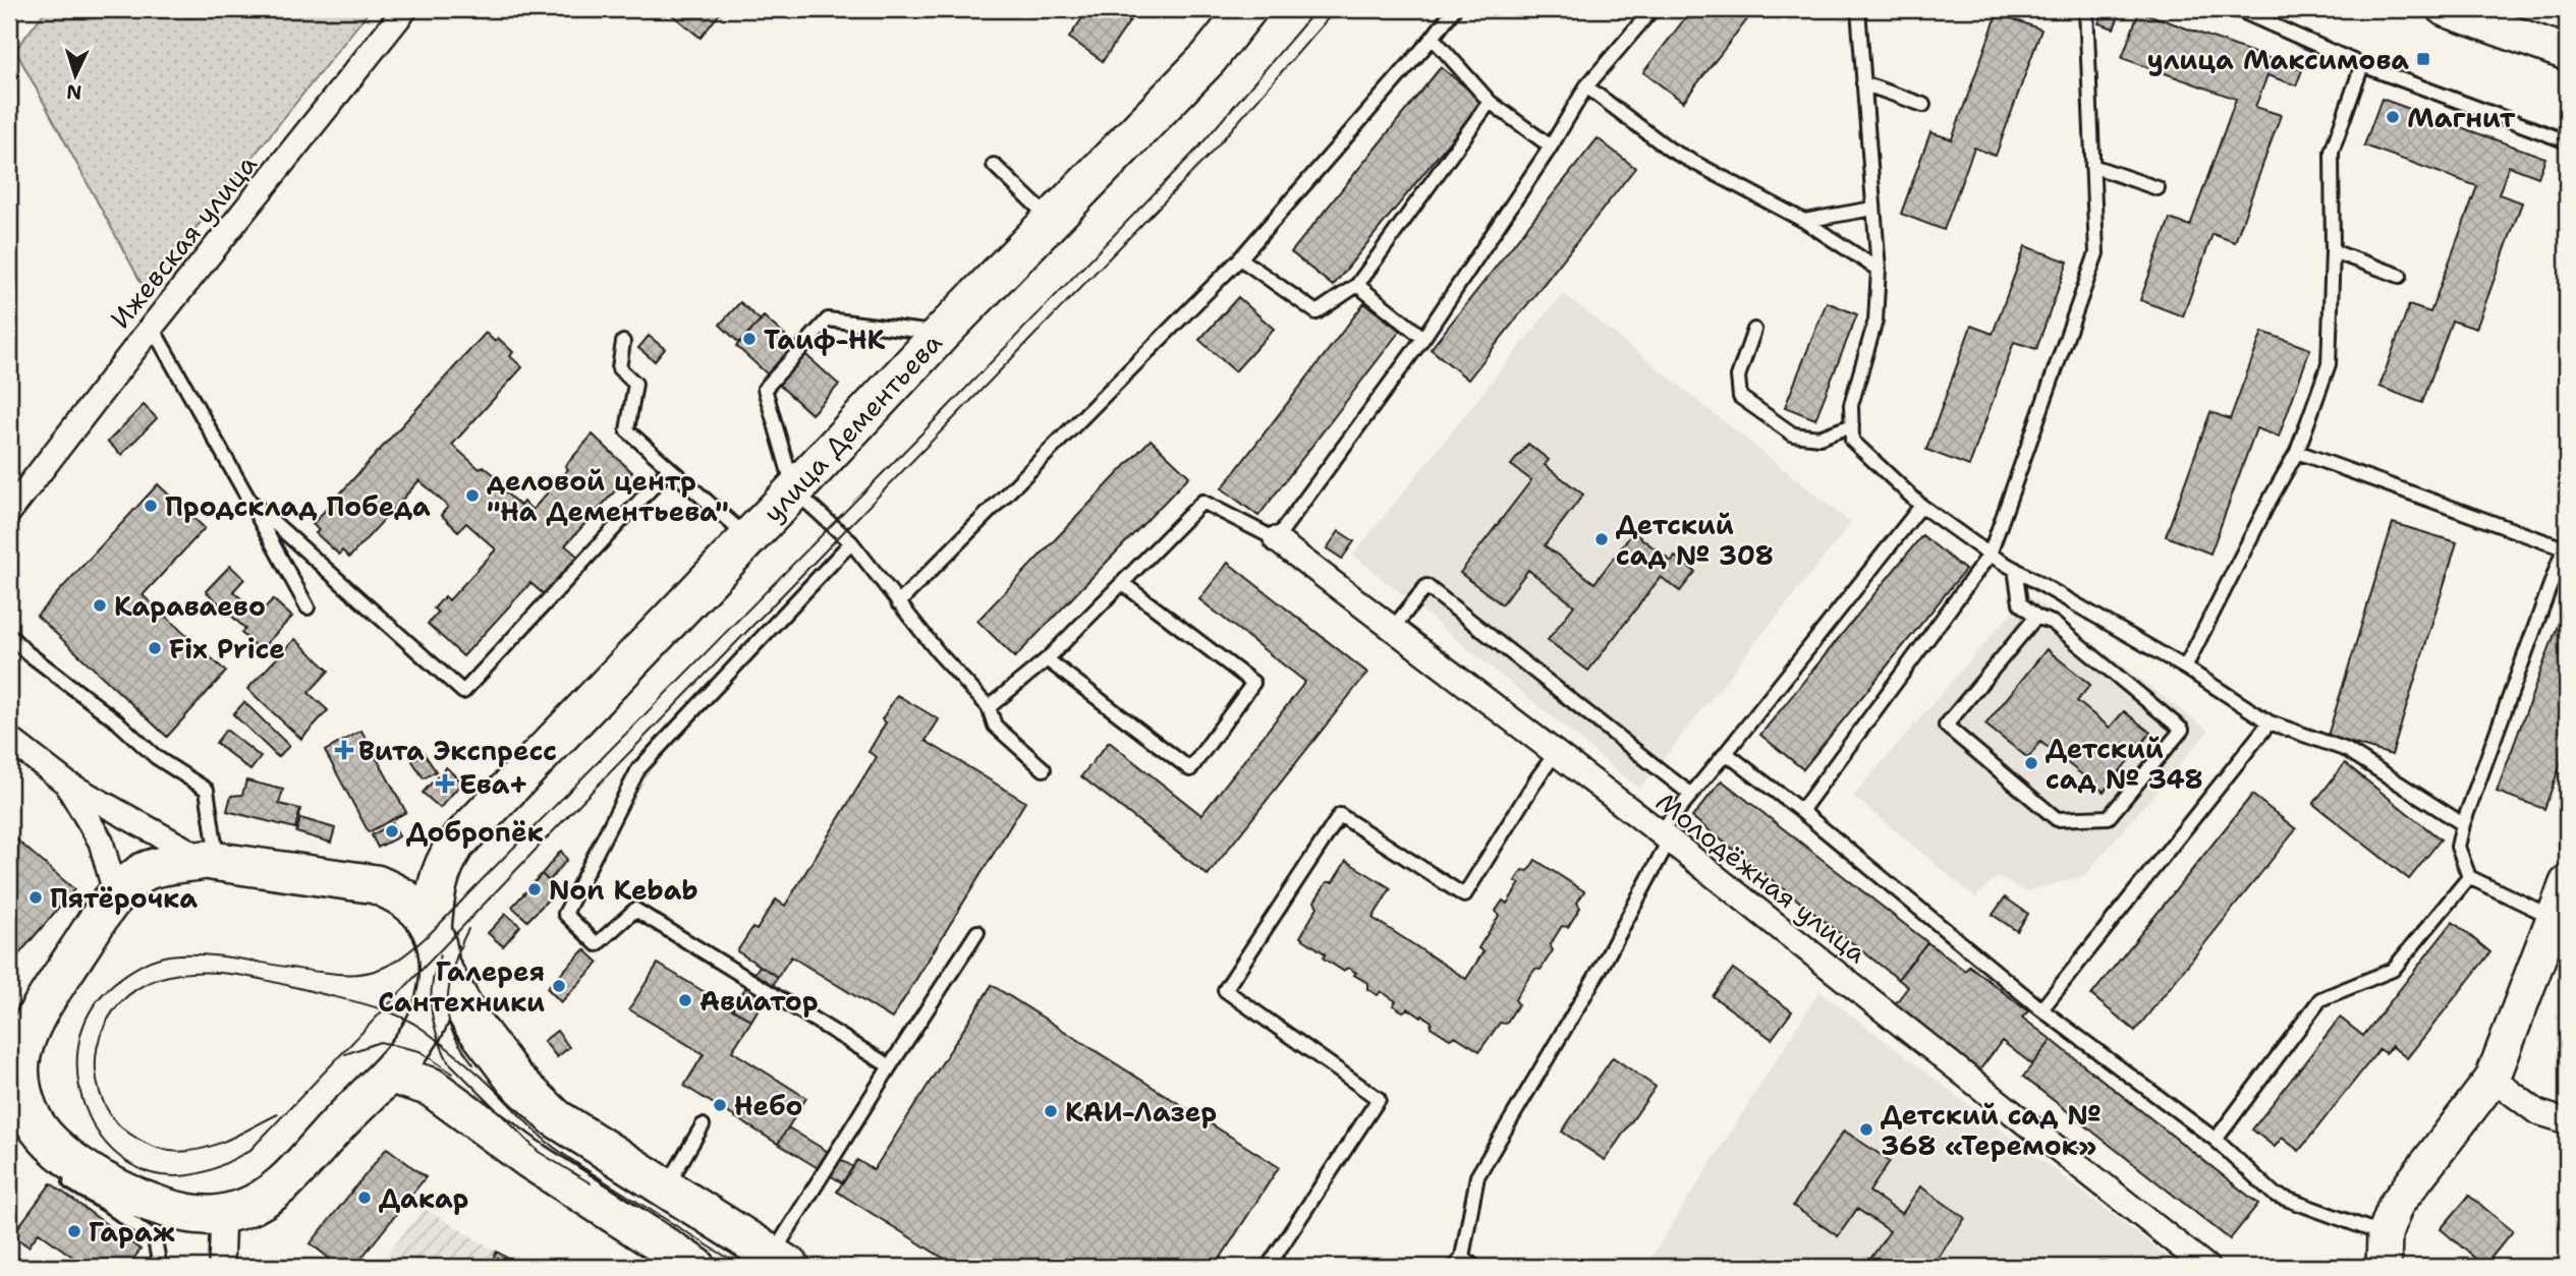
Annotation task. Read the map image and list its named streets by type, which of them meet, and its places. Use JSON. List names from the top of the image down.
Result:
{
  "streets": {
    "main road": ["улица Дементьева"],
    "street": ["Ижевская улица", "Молодёжная улица"]
  },
  "places": {
    "transit": ["улица Максимова"],
    "other": [
      "Магнит",
      "Таиф-НК",
      "деловой центр \"На Дементьева\"",
      "Продсклад Победа",
      "Детский сад № 308",
      "Караваево",
      "Fix Price",
      "Детский сад № 348",
      "Добропёк",
      "Non Kebab",
      "Пятёрочка",
      "Галерея Сантехники",
      "Авиатор",
      "Небо",
      "КАИ-Лазер",
      "Детский сад № 368 «Теремок»",
      "Дакар",
      "Гараж"
    ],
    "health": ["Вита Экспресс", "Ева+"]
  },
  "north": "bottom"
}
